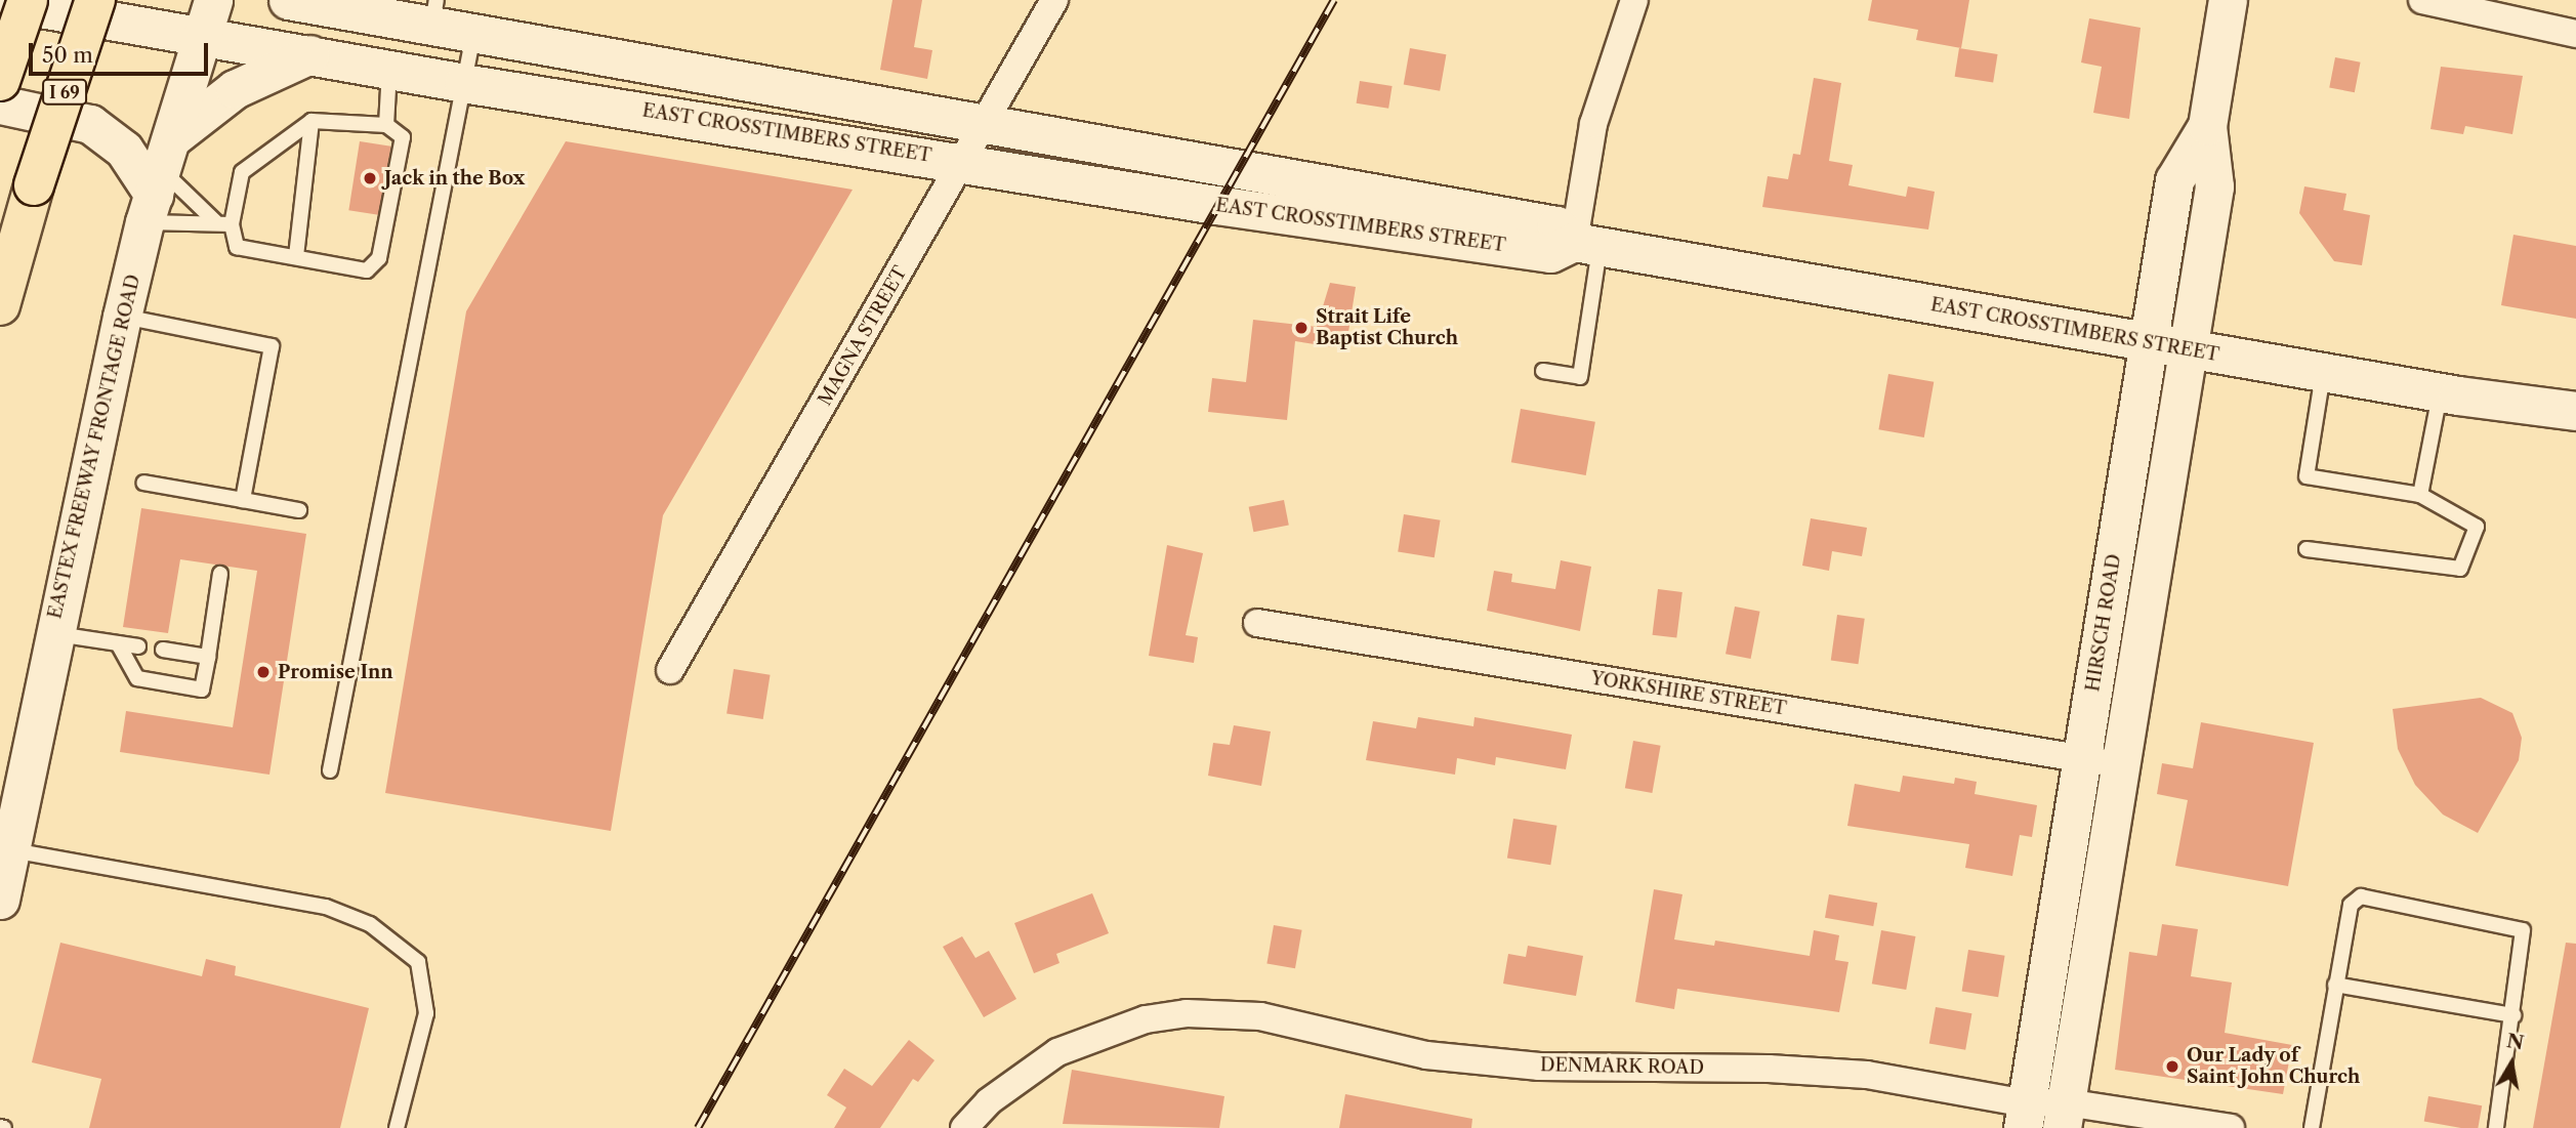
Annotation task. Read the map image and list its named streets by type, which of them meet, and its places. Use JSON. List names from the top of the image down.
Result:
{
  "streets": {
    "highway": ["I 69"],
    "main road": ["EAST CROSSTIMBERS STREET", "EASTEX FREEWAY FRONTAGE ROAD", "HIRSCH ROAD"],
    "street": ["MAGNA STREET", "YORKSHIRE STREET", "DENMARK ROAD"]
  },
  "crossings": [
    ["EAST CROSSTIMBERS STREET", "MAGNA STREET"],
    ["EAST CROSSTIMBERS STREET", "EASTEX FREEWAY FRONTAGE ROAD"],
    ["EAST CROSSTIMBERS STREET", "HIRSCH ROAD"],
    ["HIRSCH ROAD", "YORKSHIRE STREET"],
    ["HIRSCH ROAD", "DENMARK ROAD"]
  ],
  "places": [
    "Jack in the Box",
    "Strait Life Baptist Church",
    "Promise Inn",
    "Our Lady of Saint John Church"
  ],
  "scale_bar": "50 m",
  "north": "top"
}
